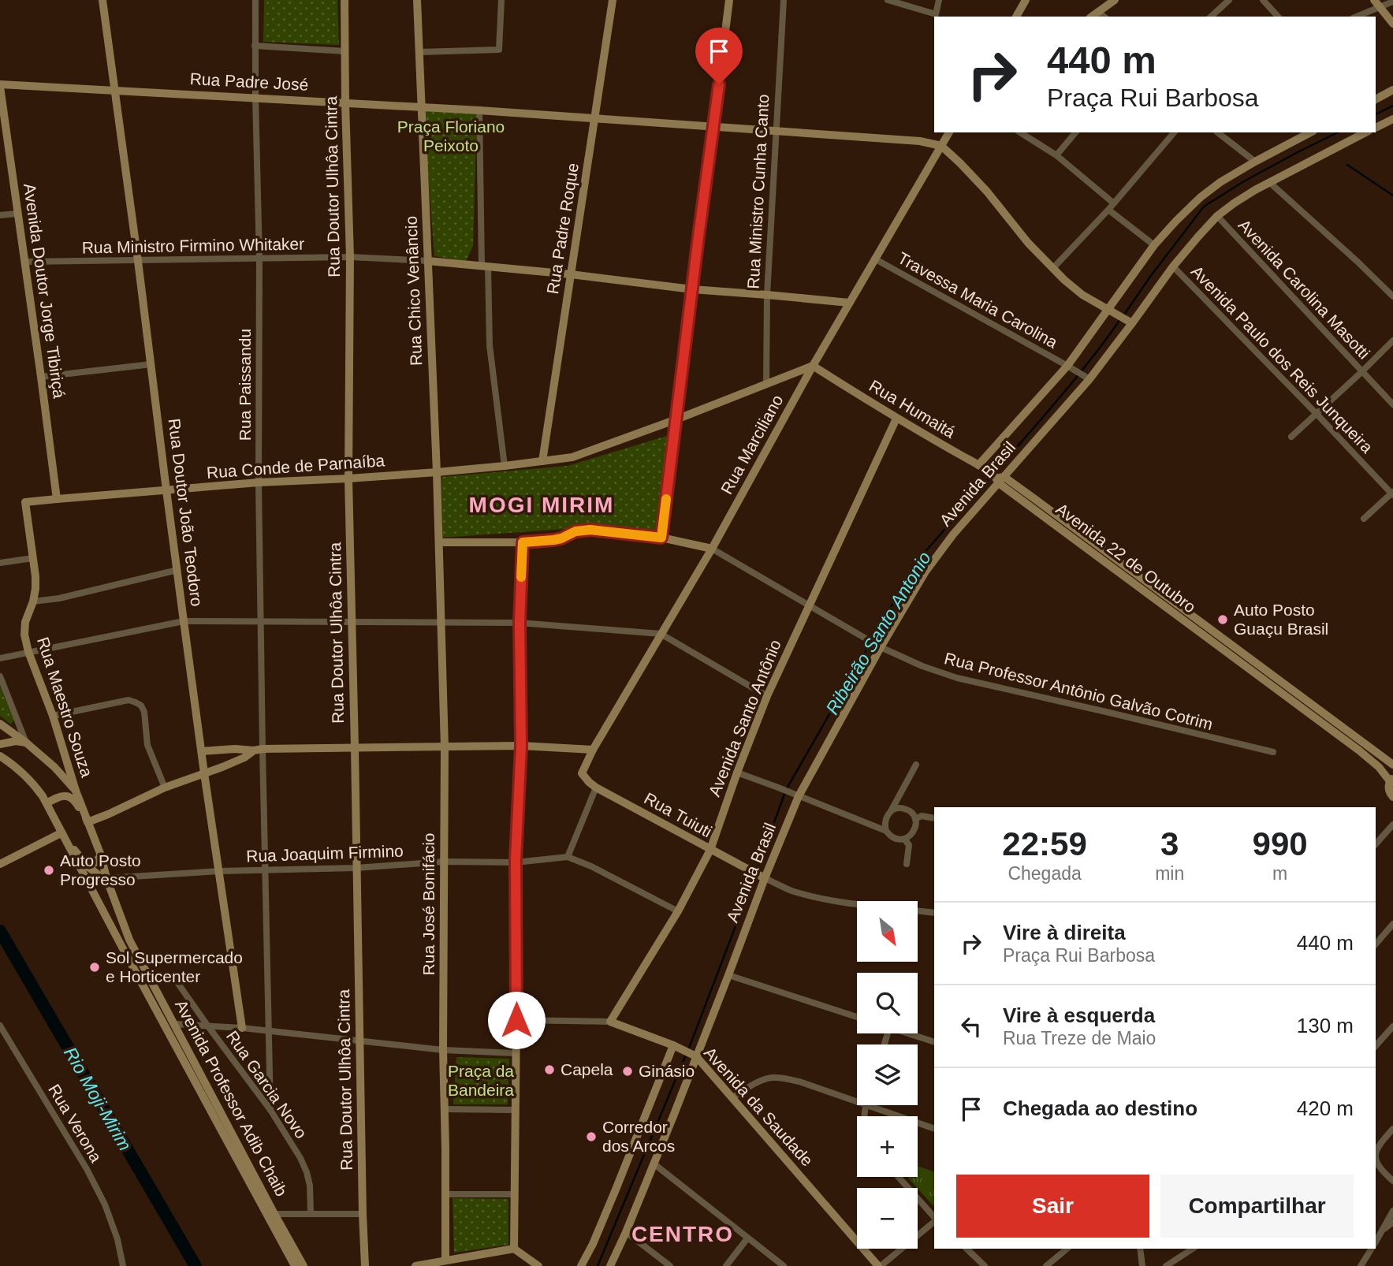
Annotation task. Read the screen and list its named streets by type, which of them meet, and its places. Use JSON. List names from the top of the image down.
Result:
{
  "streets": {
    "street": [
      "Rua Padre José",
      "Rua Doutor Ulhôa Cintra",
      "Rua Ministro Cunha Canto",
      "Rua Padre Roque",
      "Rua Ministro Firmino Whitaker",
      "Avenida Carolina Masotti",
      "Avenida Doutor Jorge Tibiriçá",
      "Rua Chico Venâncio",
      "Travessa Maria Carolina",
      "Avenida Paulo dos Reis Junqueira",
      "Rua Paissandu",
      "Rua Humaitá",
      "Rua Marciliano",
      "Rua Conde de Parnaíba",
      "Avenida Brasil",
      "Rua Doutor João Teodoro",
      "Avenida 22 de Outubro",
      "Rua Professor Antônio Galvão Cotrim",
      "Rua Maestro Souza",
      "Avenida Santo Antônio",
      "Rua Tuiuti",
      "Rua Joaquim Firmino",
      "Rua José Bonifácio",
      "Rua Garcia Novo",
      "Avenida Professor Adib Chaib",
      "Avenida da Saudade",
      "Rua Verona"
    ]
  },
  "crossings": [
    ["Rua Padre José", "Rua Doutor Ulhôa Cintra"],
    ["Rua Padre José", "Rua Ministro Cunha Canto"],
    ["Rua Padre José", "Rua Padre Roque"],
    ["Rua Padre José", "Avenida Doutor Jorge Tibiriçá"],
    ["Rua Padre José", "Rua Chico Venâncio"],
    ["Rua Padre José", "Rua Paissandu"],
    ["Rua Padre José", "Rua Marciliano"],
    ["Rua Padre José", "Rua Doutor João Teodoro"],
    ["Rua Doutor Ulhôa Cintra", "Rua Ministro Firmino Whitaker"],
    ["Rua Doutor Ulhôa Cintra", "Rua Conde de Parnaíba"],
    ["Rua Doutor Ulhôa Cintra", "Rua Joaquim Firmino"],
    ["Rua Ministro Cunha Canto", "Rua Conde de Parnaíba"],
    ["Rua Padre Roque", "Rua Conde de Parnaíba"],
    ["Rua Ministro Firmino Whitaker", "Avenida Doutor Jorge Tibiriçá"],
    ["Rua Ministro Firmino Whitaker", "Rua Chico Venâncio"],
    ["Rua Ministro Firmino Whitaker", "Rua Paissandu"],
    ["Rua Ministro Firmino Whitaker", "Rua Doutor João Teodoro"],
    ["Avenida Carolina Masotti", "Avenida Brasil"],
    ["Avenida Doutor Jorge Tibiriçá", "Rua Conde de Parnaíba"],
    ["Rua Chico Venâncio", "Rua Conde de Parnaíba"],
    ["Rua Chico Venâncio", "Rua José Bonifácio"],
    ["Travessa Maria Carolina", "Rua Marciliano"],
    ["Travessa Maria Carolina", "Avenida Brasil"],
    ["Avenida Paulo dos Reis Junqueira", "Avenida Brasil"],
    ["Rua Paissandu", "Rua Conde de Parnaíba"],
    ["Rua Paissandu", "Rua Joaquim Firmino"],
    ["Rua Paissandu", "Rua Garcia Novo"],
    ["Rua Humaitá", "Rua Marciliano"],
    ["Rua Humaitá", "Rua Conde de Parnaíba"],
    ["Rua Humaitá", "Avenida Brasil"],
    ["Rua Humaitá", "Avenida 22 de Outubro"],
    ["Rua Humaitá", "Avenida Santo Antônio"],
    ["Rua Marciliano", "Rua Conde de Parnaíba"],
    ["Rua Marciliano", "Rua Professor Antônio Galvão Cotrim"],
    ["Rua Marciliano", "Rua Tuiuti"],
    ["Rua Conde de Parnaíba", "Rua Doutor João Teodoro"],
    ["Rua Conde de Parnaíba", "Rua Maestro Souza"],
    ["Avenida Brasil", "Avenida 22 de Outubro"],
    ["Avenida Brasil", "Rua Professor Antônio Galvão Cotrim"],
    ["Avenida Brasil", "Rua Tuiuti"],
    ["Avenida Brasil", "Avenida da Saudade"],
    ["Rua Doutor João Teodoro", "Rua Joaquim Firmino"],
    ["Rua Professor Antônio Galvão Cotrim", "Avenida Santo Antônio"],
    ["Rua Maestro Souza", "Avenida Professor Adib Chaib"],
    ["Avenida Santo Antônio", "Rua Tuiuti"],
    ["Avenida Santo Antônio", "Avenida da Saudade"],
    ["Rua Joaquim Firmino", "Rua José Bonifácio"],
    ["Rua Joaquim Firmino", "Avenida Professor Adib Chaib"]
  ],
  "districts": ["MOGI MIRIM", "CENTRO"],
  "water": ["Ribeirão Santo Antonio", "Rio Moji-Mirim"],
  "parks": ["Praça Floriano Peixoto", "Praça da Bandeira"],
  "places": [
    "Auto Posto Guaçu Brasil",
    "Auto Posto Progresso",
    "Sol Supermercado e Horticenter",
    "Capela",
    "Ginásio",
    "Corredor dos Arcos"
  ],
  "north": "bottom right",
  "page": {
    "turn": ["440 m", "Praça Rui Barbosa"],
    "eta": [
      "22:59",
      "Chegada",
      "3",
      "min",
      "990",
      "m"
    ],
    "map_buttons": ["+", "−"],
    "list": [
      {
        "name": "Vire à direita",
        "note": "Praça Rui Barbosa",
        "value": "440 m"
      },
      {
        "name": "Vire à esquerda",
        "note": "Rua Treze de Maio",
        "value": "130 m"
      },
      {
        "name": "Chegada ao destino",
        "value": "420 m"
      }
    ],
    "buttons": ["Sair", "Compartilhar"]
  }
}
